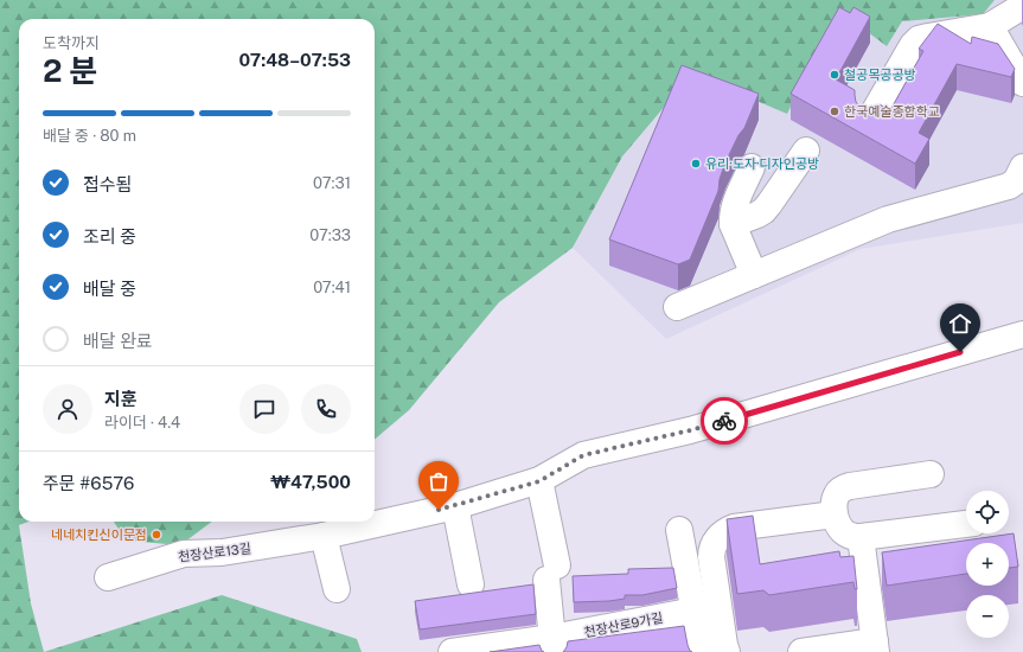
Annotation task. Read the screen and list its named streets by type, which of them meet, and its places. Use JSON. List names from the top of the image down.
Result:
{
  "streets": {
    "street": ["천장산로13길", "천장산로9가길"]
  },
  "places": [
    "철공목공공방",
    "한국예술종합학교",
    "유리·도자·디자인공방",
    "네네치킨신이문점"
  ],
  "page": {
    "heading": ["2 분", "도착까지", "07:48–07:53"],
    "panel": [
      "지훈",
      "라이더 · 4.4",
      "주문 #6576",
      "₩47,500"
    ],
    "bar": "배달 중 · 80 m",
    "list": [
      ["접수됨", "07:31"],
      ["조리 중", "07:33"],
      ["배달 중", "07:41"],
      "배달 완료"
    ],
    "map_buttons": ["+", "−"]
  }
}
